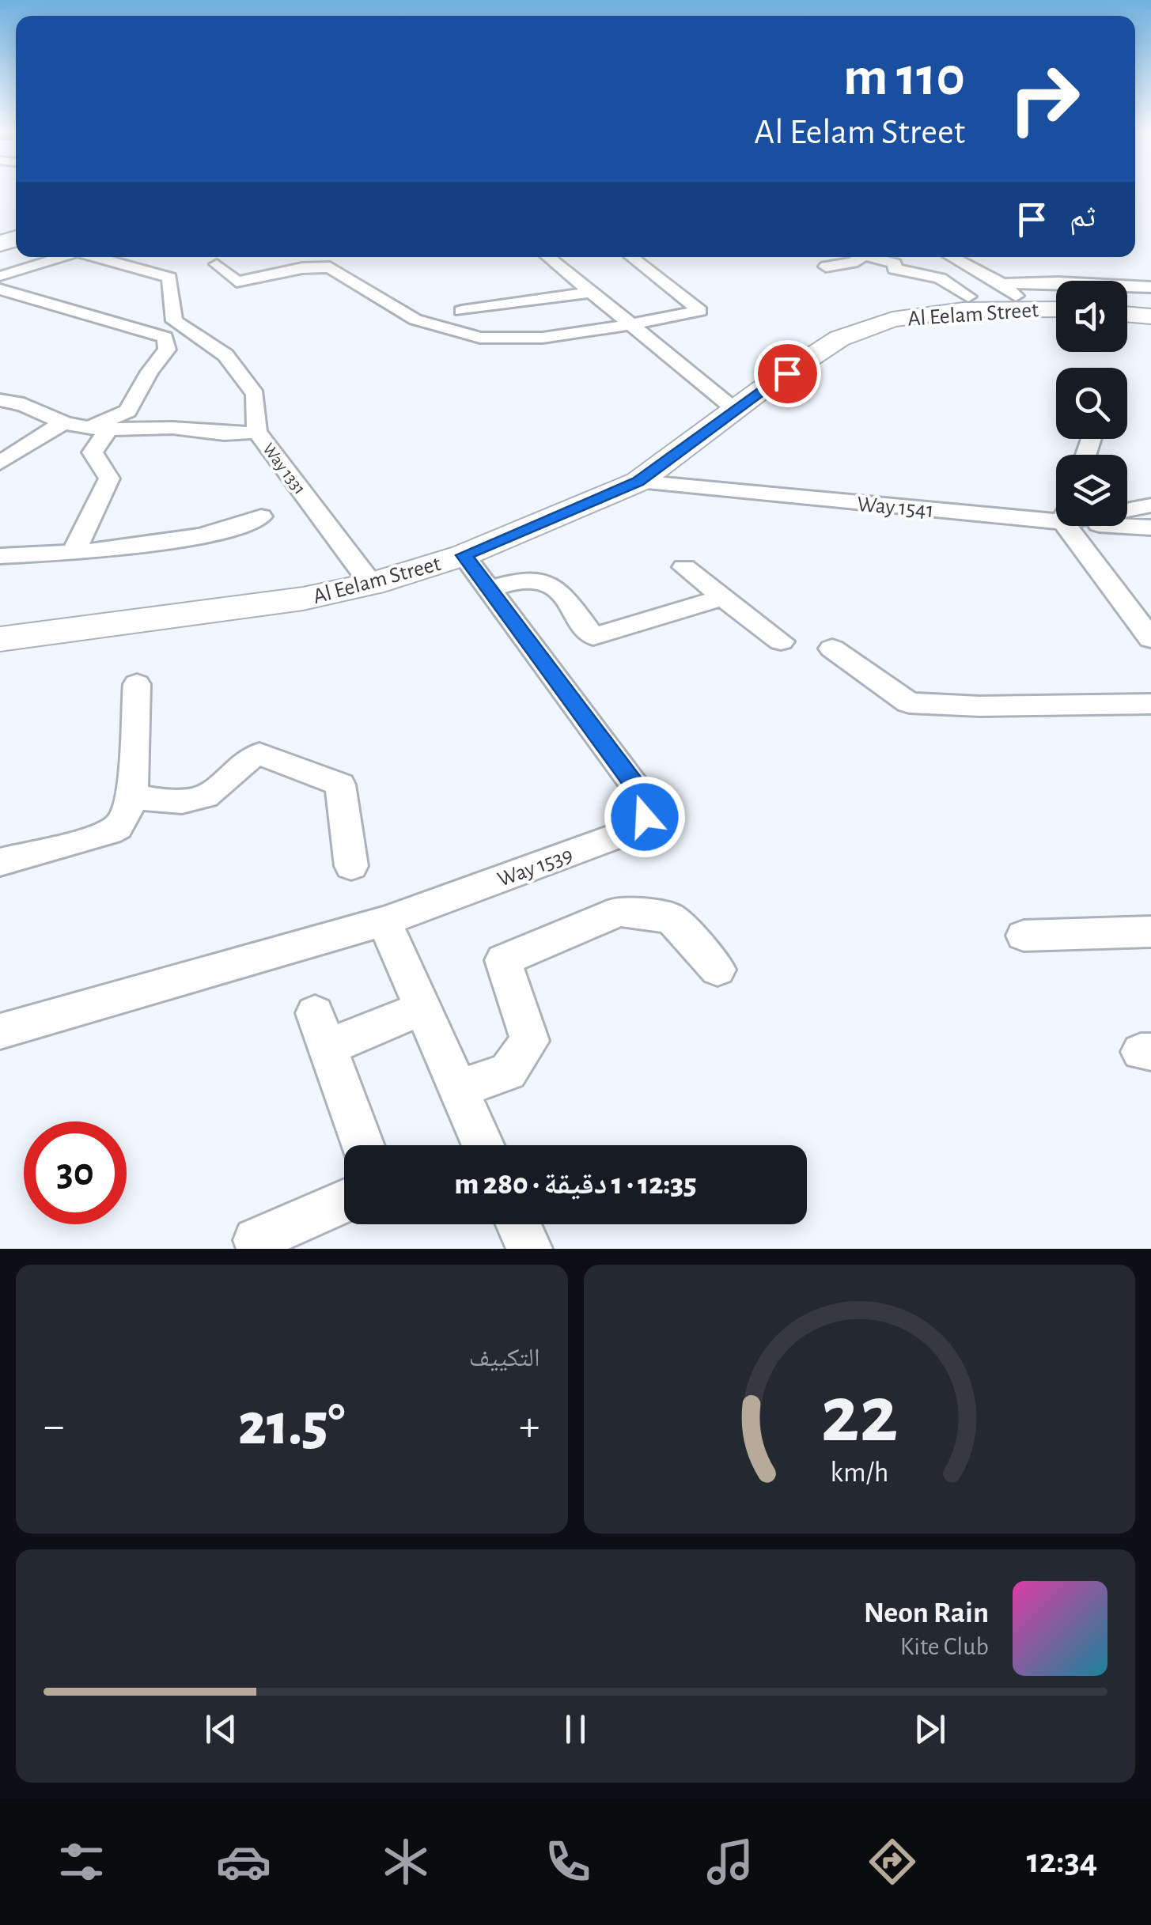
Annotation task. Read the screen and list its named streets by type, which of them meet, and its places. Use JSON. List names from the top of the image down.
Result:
{
  "streets": {
    "main road": ["Al Eelam Street"],
    "street": ["Way 1331", "Way 1541", "Way 1539"]
  },
  "crossings": [
    ["Al Eelam Street", "Way 1331"],
    ["Al Eelam Street", "Way 1541"],
    ["Al Eelam Street", "Way 1539"]
  ],
  "page": {
    "turn": ["110 m", "Al Eelam Street"],
    "then": "ثم",
    "limit": "30",
    "trip": "12:35 · 1 دقيقة · 280 m",
    "tile": "التكييف",
    "heat": ["−", "21.5°", "+"],
    "song": ["Neon Rain", "Kite Club"],
    "tabs": "12:34",
    "gauge": ["22", "km/h"]
  }
}
